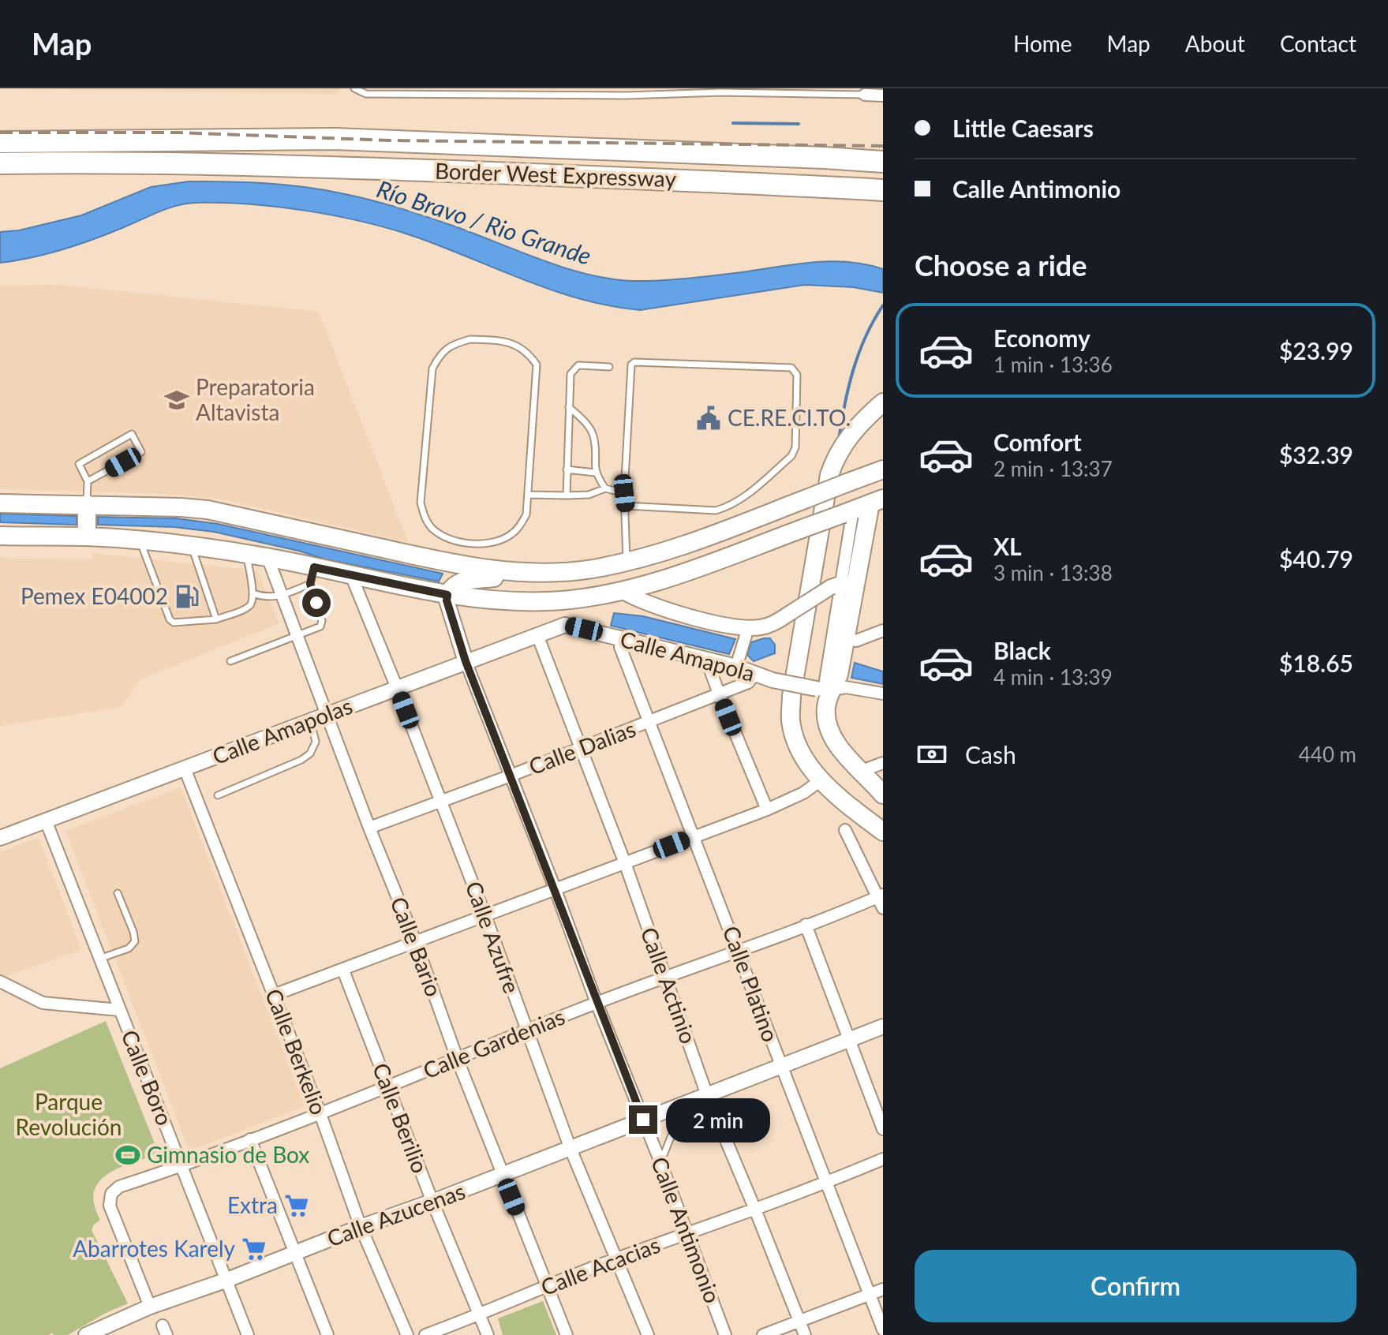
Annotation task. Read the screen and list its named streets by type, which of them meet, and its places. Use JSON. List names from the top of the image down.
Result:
{
  "streets": {
    "highway": ["Border West Expressway"],
    "street": [
      "Calle Amapola",
      "Calle Amapolas",
      "Calle Dalias",
      "Calle Azufre",
      "Calle Bario",
      "Calle Platino",
      "Calle Actinio",
      "Calle Gardenias",
      "Calle Berkelio",
      "Calle Boro",
      "Calle Berilio",
      "Calle Azucenas",
      "Calle Antimonio",
      "Calle Acacias"
    ]
  },
  "crossings": [
    ["Calle Amapola", "Calle Amapolas"],
    ["Calle Amapola", "Calle Dalias"],
    ["Calle Amapola", "Calle Platino"],
    ["Calle Amapolas", "Calle Azufre"],
    ["Calle Amapolas", "Calle Bario"],
    ["Calle Amapolas", "Calle Actinio"],
    ["Calle Amapolas", "Calle Berkelio"],
    ["Calle Amapolas", "Calle Boro"],
    ["Calle Amapolas", "Calle Antimonio"],
    ["Calle Dalias", "Calle Azufre"],
    ["Calle Dalias", "Calle Bario"],
    ["Calle Dalias", "Calle Platino"],
    ["Calle Dalias", "Calle Actinio"],
    ["Calle Dalias", "Calle Antimonio"],
    ["Calle Azufre", "Calle Gardenias"],
    ["Calle Azufre", "Calle Azucenas"],
    ["Calle Azufre", "Calle Acacias"],
    ["Calle Bario", "Calle Gardenias"],
    ["Calle Bario", "Calle Azucenas"],
    ["Calle Bario", "Calle Acacias"],
    ["Calle Platino", "Calle Gardenias"],
    ["Calle Platino", "Calle Azucenas"],
    ["Calle Platino", "Calle Acacias"],
    ["Calle Actinio", "Calle Gardenias"],
    ["Calle Actinio", "Calle Azucenas"],
    ["Calle Actinio", "Calle Acacias"],
    ["Calle Gardenias", "Calle Berkelio"],
    ["Calle Gardenias", "Calle Boro"],
    ["Calle Gardenias", "Calle Berilio"],
    ["Calle Gardenias", "Calle Azucenas"],
    ["Calle Gardenias", "Calle Antimonio"],
    ["Calle Berkelio", "Calle Azucenas"],
    ["Calle Boro", "Calle Azucenas"],
    ["Calle Berilio", "Calle Azucenas"],
    ["Calle Berilio", "Calle Acacias"],
    ["Calle Azucenas", "Calle Antimonio"],
    ["Calle Antimonio", "Calle Acacias"]
  ],
  "water": ["Río Bravo / Rio Grande"],
  "parks": ["Parque Revolución"],
  "places": {
    "school or university": ["Preparatoria Altavista"],
    "public building": ["CE.RE.CI.TO."],
    "fuel station": ["Pemex E04002"],
    "sports": ["Gimnasio de Box"],
    "supermarket": ["Extra", "Abarrotes Karely"]
  },
  "page": {
    "header": "Map",
    "nav": [
      "Home",
      "Map",
      "About",
      "Contact"
    ],
    "banner": ["Little Caesars", "Calle Antimonio"],
    "heading": "Choose a ride",
    "list": [
      {
        "name": "Economy",
        "note": "1 min · 13:36",
        "value": "$23.99"
      },
      {
        "name": "Comfort",
        "note": "2 min · 13:37",
        "value": "$32.39"
      },
      {
        "name": "XL",
        "note": "3 min · 13:38",
        "value": "$40.79"
      },
      {
        "name": "Black",
        "note": "4 min · 13:39",
        "value": "$18.65"
      }
    ],
    "pay": ["Cash", "440 m"],
    "bubble": "2 min",
    "buttons": "Confirm"
  }
}
